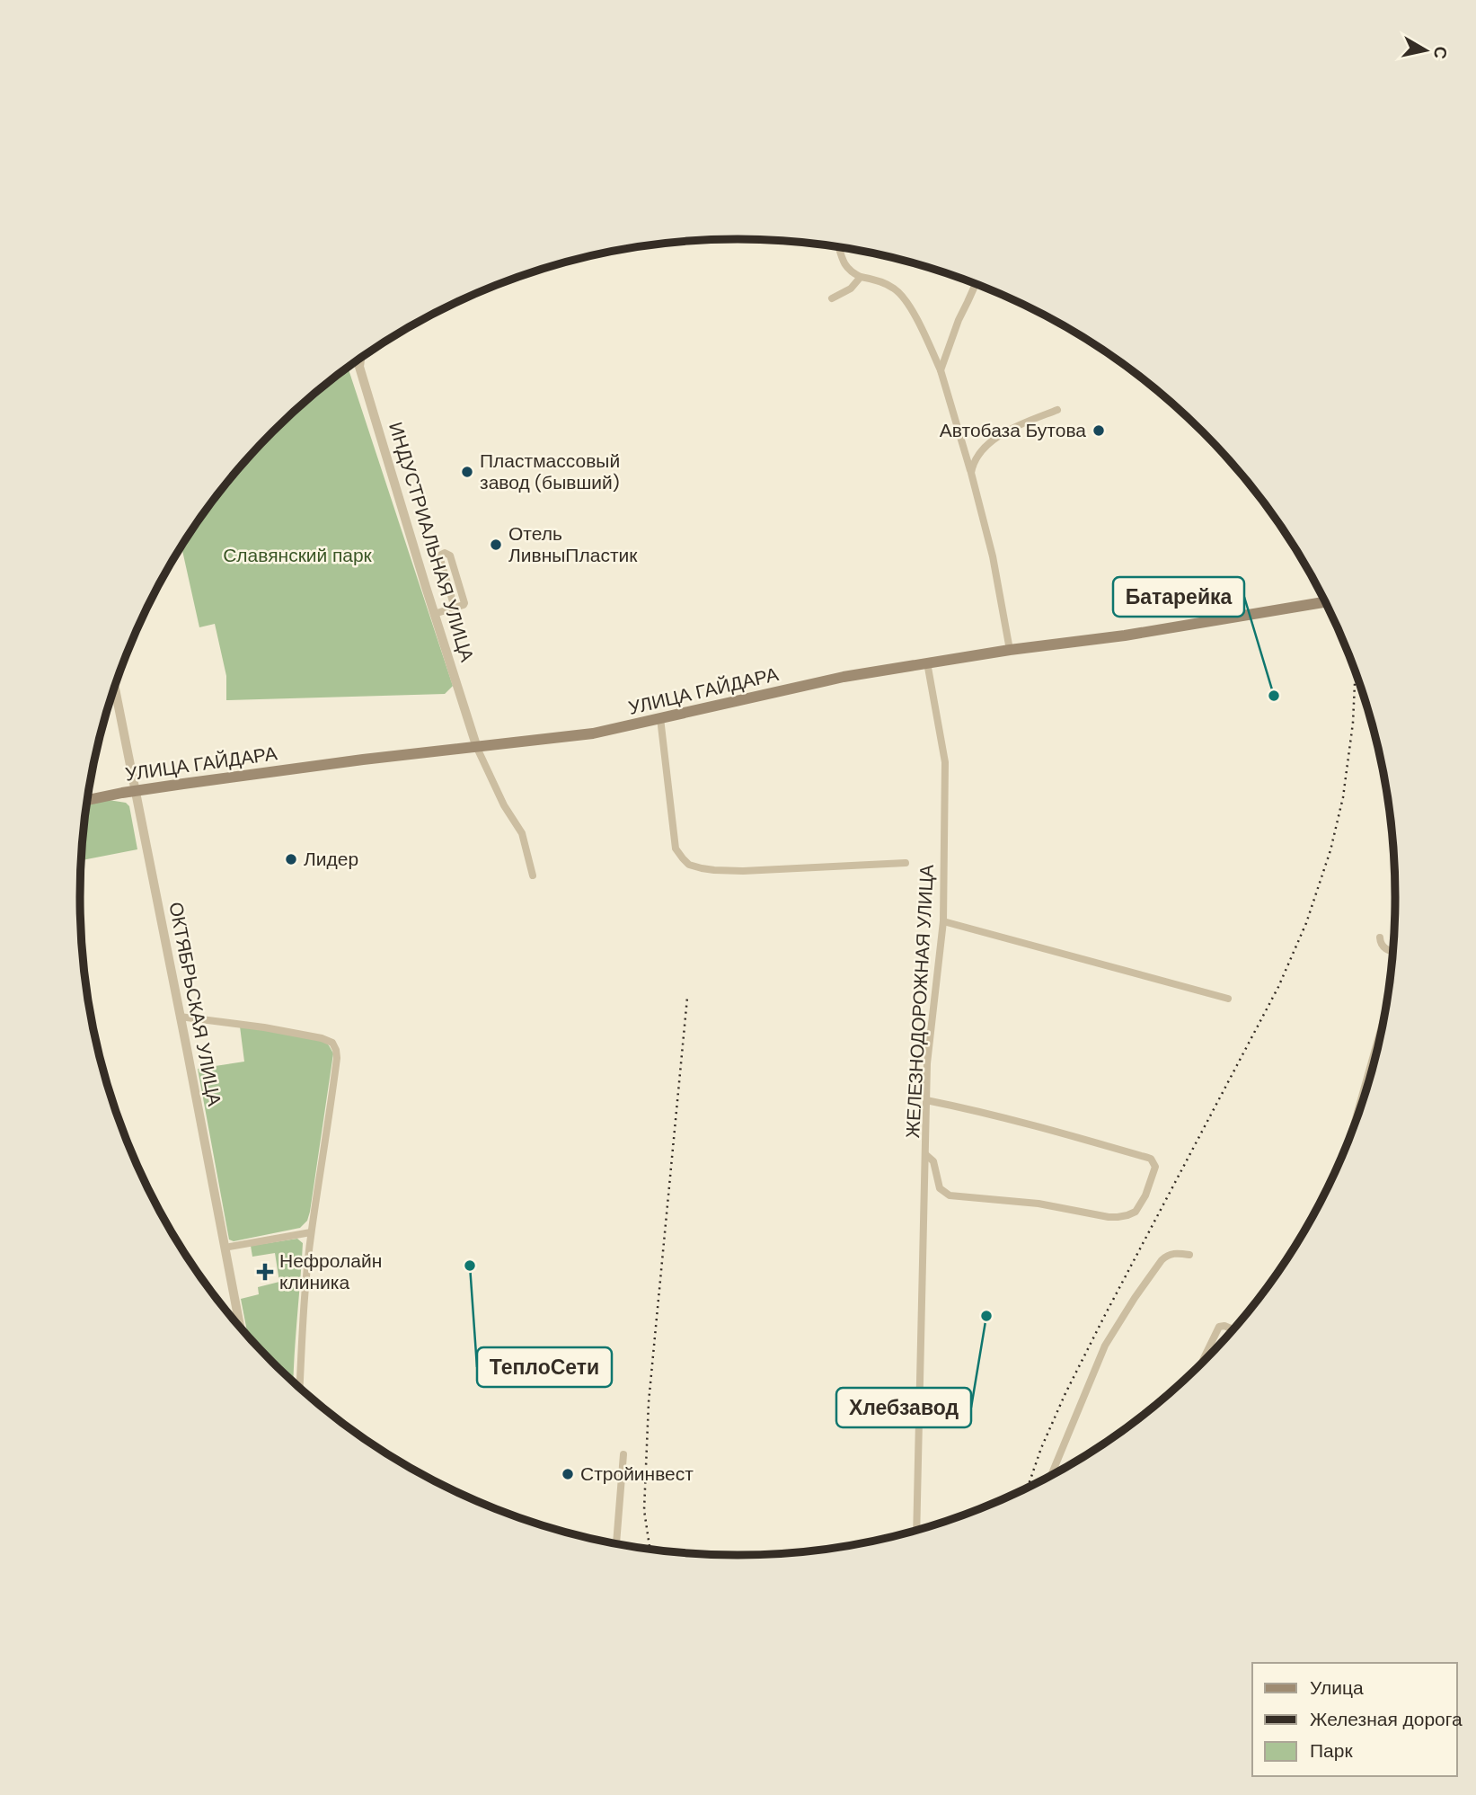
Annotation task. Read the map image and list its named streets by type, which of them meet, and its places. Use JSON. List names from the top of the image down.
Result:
{
  "streets": {
    "main road": ["УЛИЦА ГАЙДАРА"],
    "street": ["ИНДУСТРИАЛЬНАЯ УЛИЦА", "ЖЕЛЕЗНОДОРОЖНАЯ УЛИЦА", "ОКТЯБРЬСКАЯ УЛИЦА"]
  },
  "crossings": [
    ["ИНДУСТРИАЛЬНАЯ УЛИЦА", "УЛИЦА ГАЙДАРА"],
    ["УЛИЦА ГАЙДАРА", "ЖЕЛЕЗНОДОРОЖНАЯ УЛИЦА"],
    ["УЛИЦА ГАЙДАРА", "ОКТЯБРЬСКАЯ УЛИЦА"]
  ],
  "parks": ["Славянский парк"],
  "places": {
    "other": [
      "Автобаза Бутова",
      "Пластмассовый завод (бывший)",
      "Отель ЛивныПластик",
      "Батарейка",
      "Лидер",
      "ТеплоСети",
      "Хлебзавод",
      "Стройинвест"
    ],
    "health": ["Нефролайн клиника"]
  },
  "legend": ["Улица", "Железная дорога", "Парк"],
  "north": "right"
}
